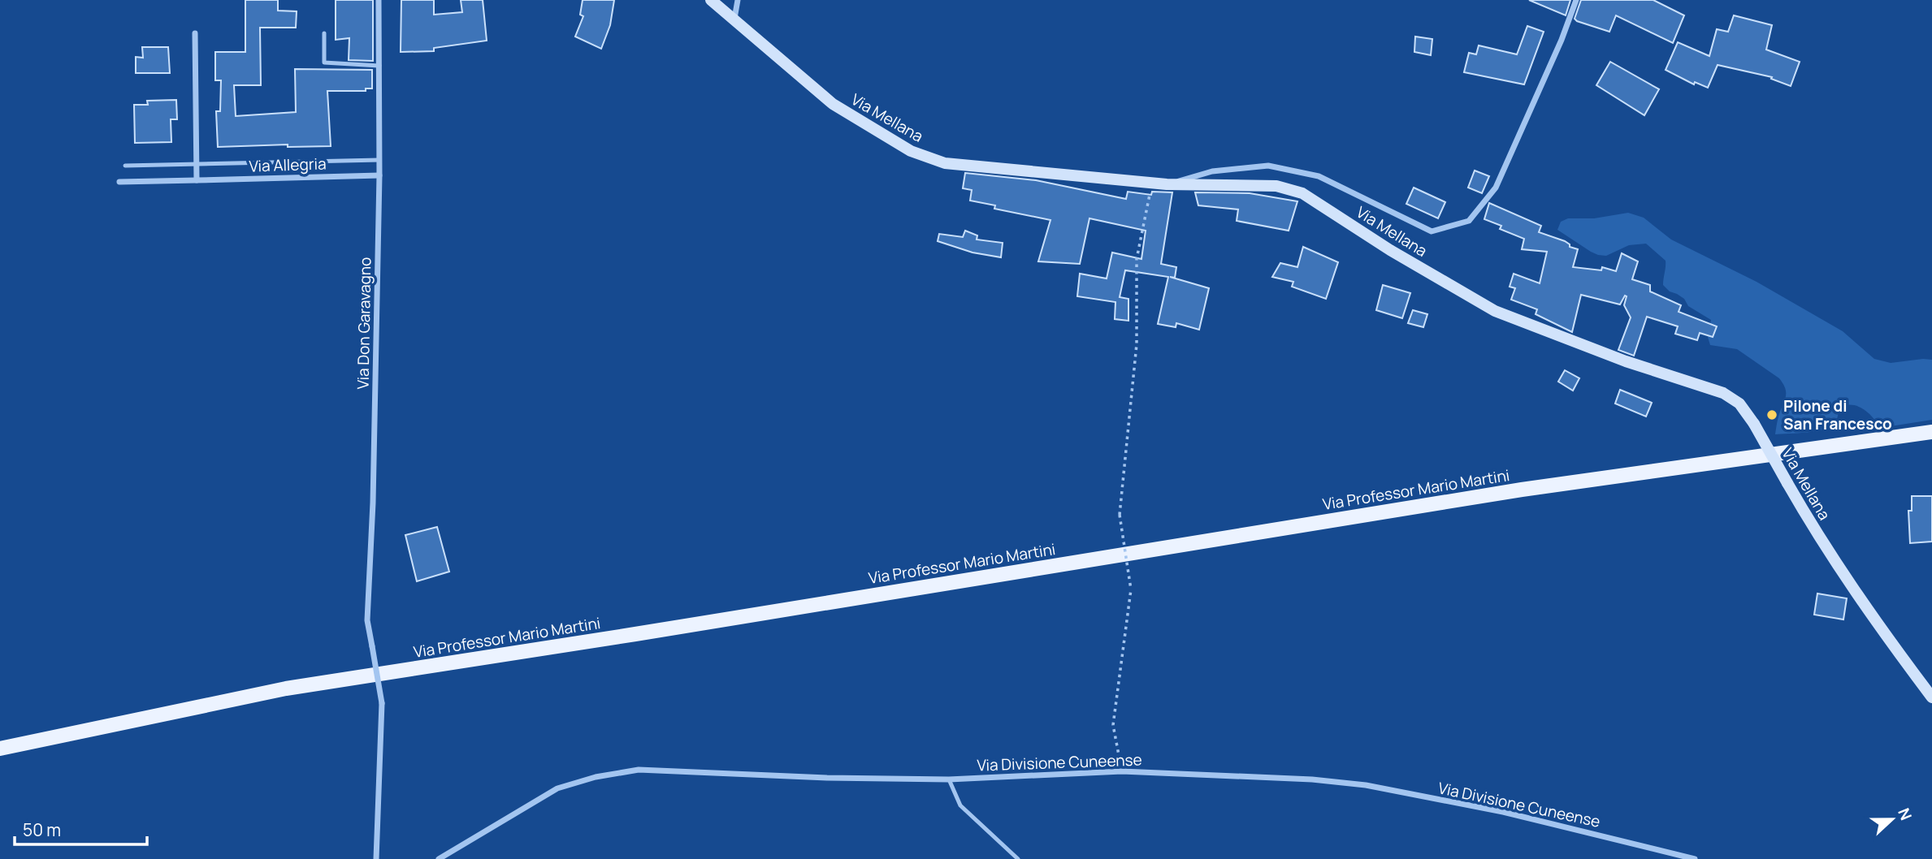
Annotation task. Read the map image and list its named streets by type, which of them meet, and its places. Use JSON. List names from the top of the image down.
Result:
{
  "streets": {
    "main road": ["Via Professor Mario Martini"],
    "street": [
      "Via Mellana",
      "Via Allegria",
      "Via Don Garavagno",
      "Via Divisione Cuneense"
    ]
  },
  "crossings": [
    ["Via Allegria", "Via Don Garavagno"]
  ],
  "places": ["Pilone di San Francesco"],
  "scale_bar": "50 m",
  "north": "right"
}
